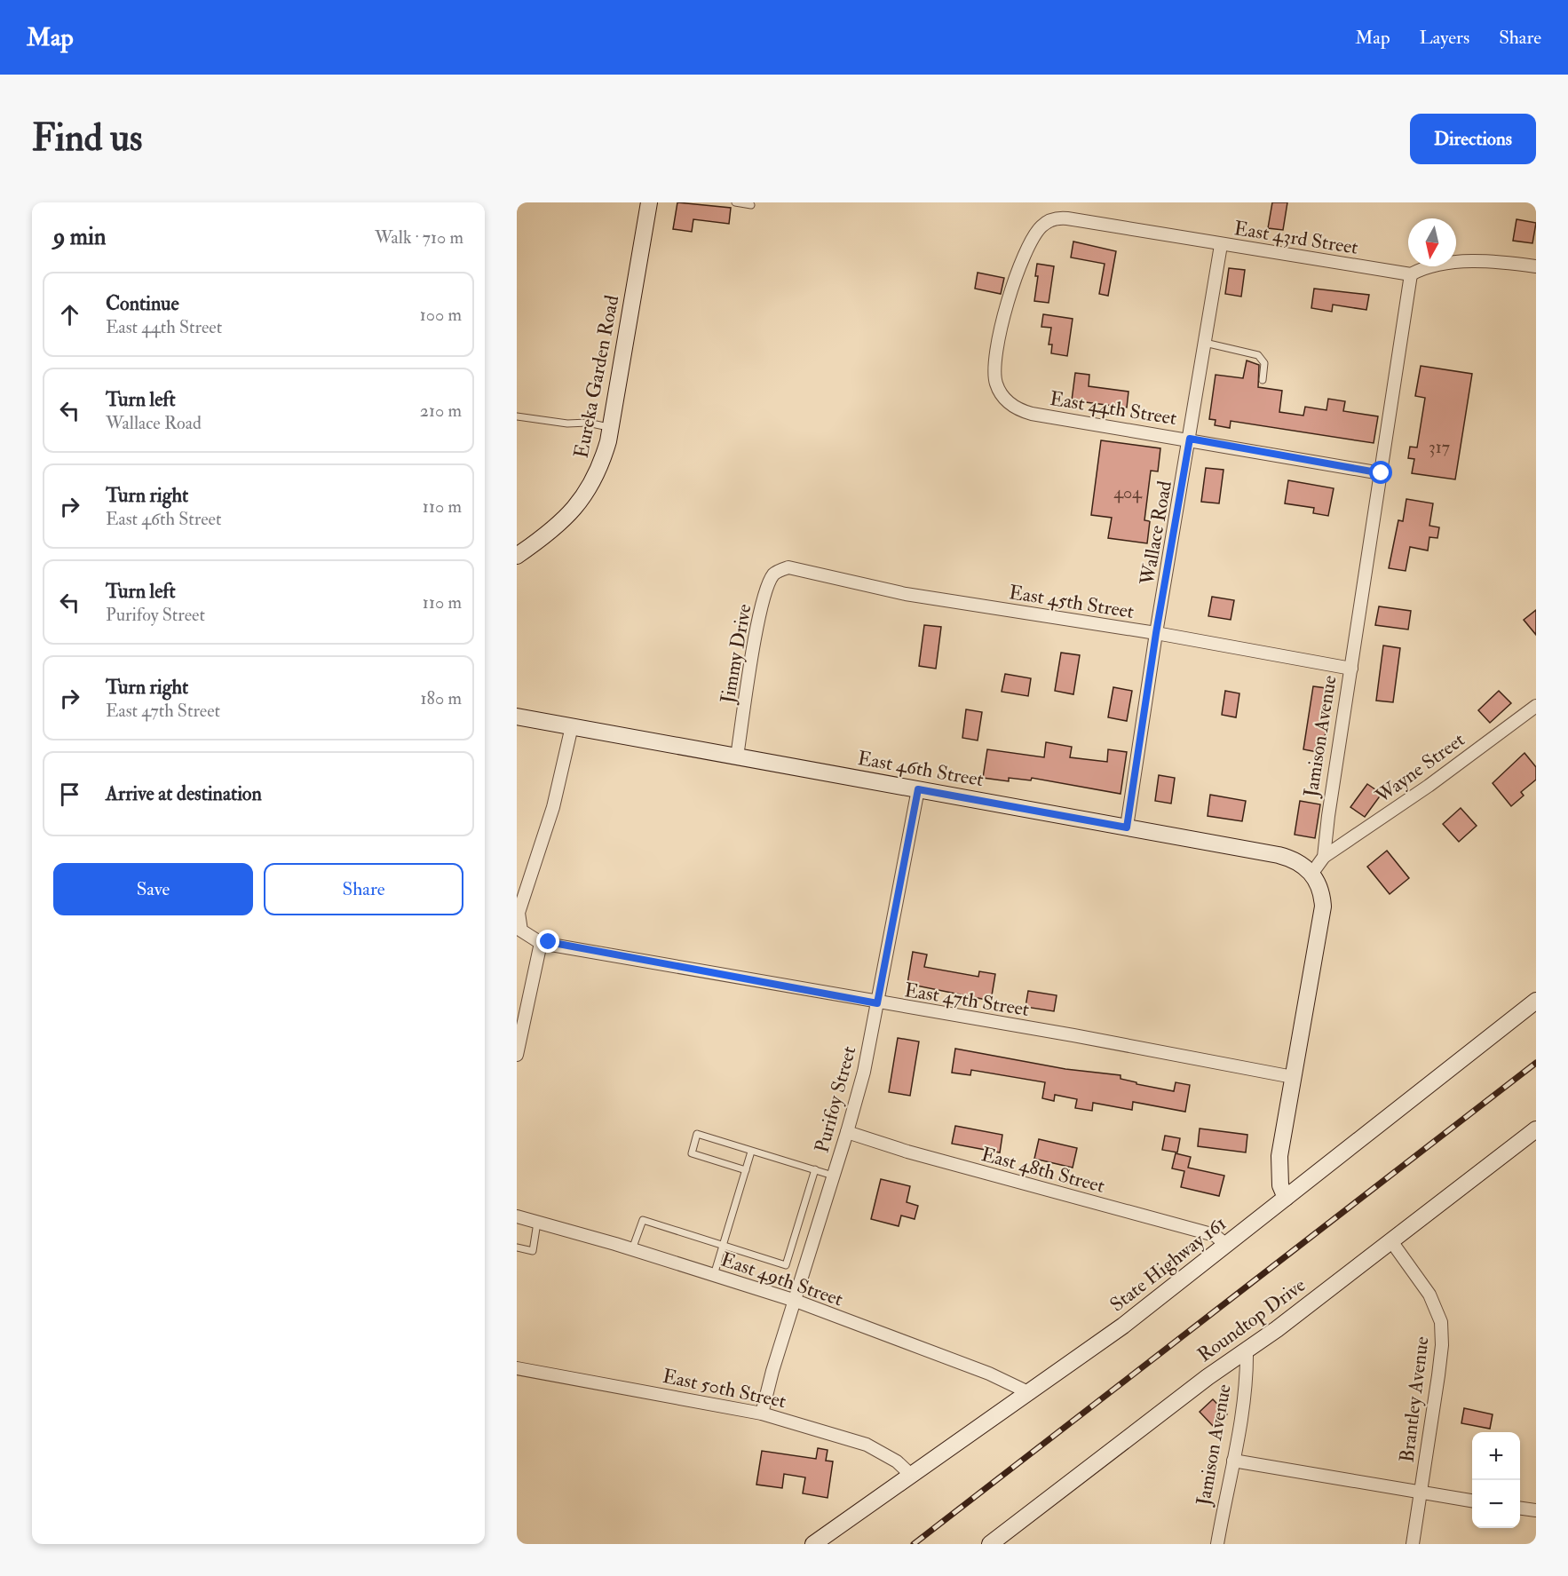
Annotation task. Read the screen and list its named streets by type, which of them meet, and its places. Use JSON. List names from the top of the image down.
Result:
{
  "streets": {
    "street": [
      "East 43rd Street",
      "Eureka Garden Road",
      "East 44th Street",
      "Wallace Road",
      "East 45th Street",
      "Jimmy Drive",
      "Jamison Avenue",
      "Wayne Street",
      "East 46th Street",
      "East 47th Street",
      "Purifoy Street",
      "East 48th Street",
      "State Highway 161",
      "East 49th Street",
      "Roundtop Drive",
      "East 50th Street",
      "Brantley Avenue"
    ]
  },
  "crossings": [
    ["East 43rd Street", "East 44th Street"],
    ["East 43rd Street", "Wallace Road"],
    ["East 43rd Street", "Jamison Avenue"],
    ["East 44th Street", "Wallace Road"],
    ["East 44th Street", "Jamison Avenue"],
    ["Wallace Road", "East 45th Street"],
    ["Wallace Road", "East 46th Street"],
    ["East 45th Street", "Jimmy Drive"],
    ["East 45th Street", "Jamison Avenue"],
    ["Jimmy Drive", "East 46th Street"],
    ["Jamison Avenue", "Wayne Street"],
    ["Jamison Avenue", "East 46th Street"],
    ["Jamison Avenue", "Roundtop Drive"],
    ["East 46th Street", "Purifoy Street"],
    ["East 47th Street", "Purifoy Street"],
    ["Purifoy Street", "East 48th Street"],
    ["Purifoy Street", "East 49th Street"],
    ["Purifoy Street", "East 50th Street"],
    ["East 48th Street", "State Highway 161"],
    ["State Highway 161", "East 49th Street"],
    ["State Highway 161", "East 50th Street"],
    ["Roundtop Drive", "Brantley Avenue"]
  ],
  "house_numbers": ["317", "404"],
  "north": "bottom",
  "page": {
    "header": "Map",
    "nav": ["Map", "Layers", "Share"],
    "buttons": [
      "Directions",
      ["Save", "Share"]
    ],
    "title": "Find us",
    "heading": ["9 min", "Walk · 710 m"],
    "list": [
      ["Continue", "East 44th Street", "100 m"],
      ["Turn left", "Wallace Road", "210 m"],
      ["Turn right", "East 46th Street", "110 m"],
      ["Turn left", "Purifoy Street", "110 m"],
      ["Turn right", "East 47th Street", "180 m"],
      "Arrive at destination"
    ],
    "map_buttons": ["+", "−"]
  }
}
